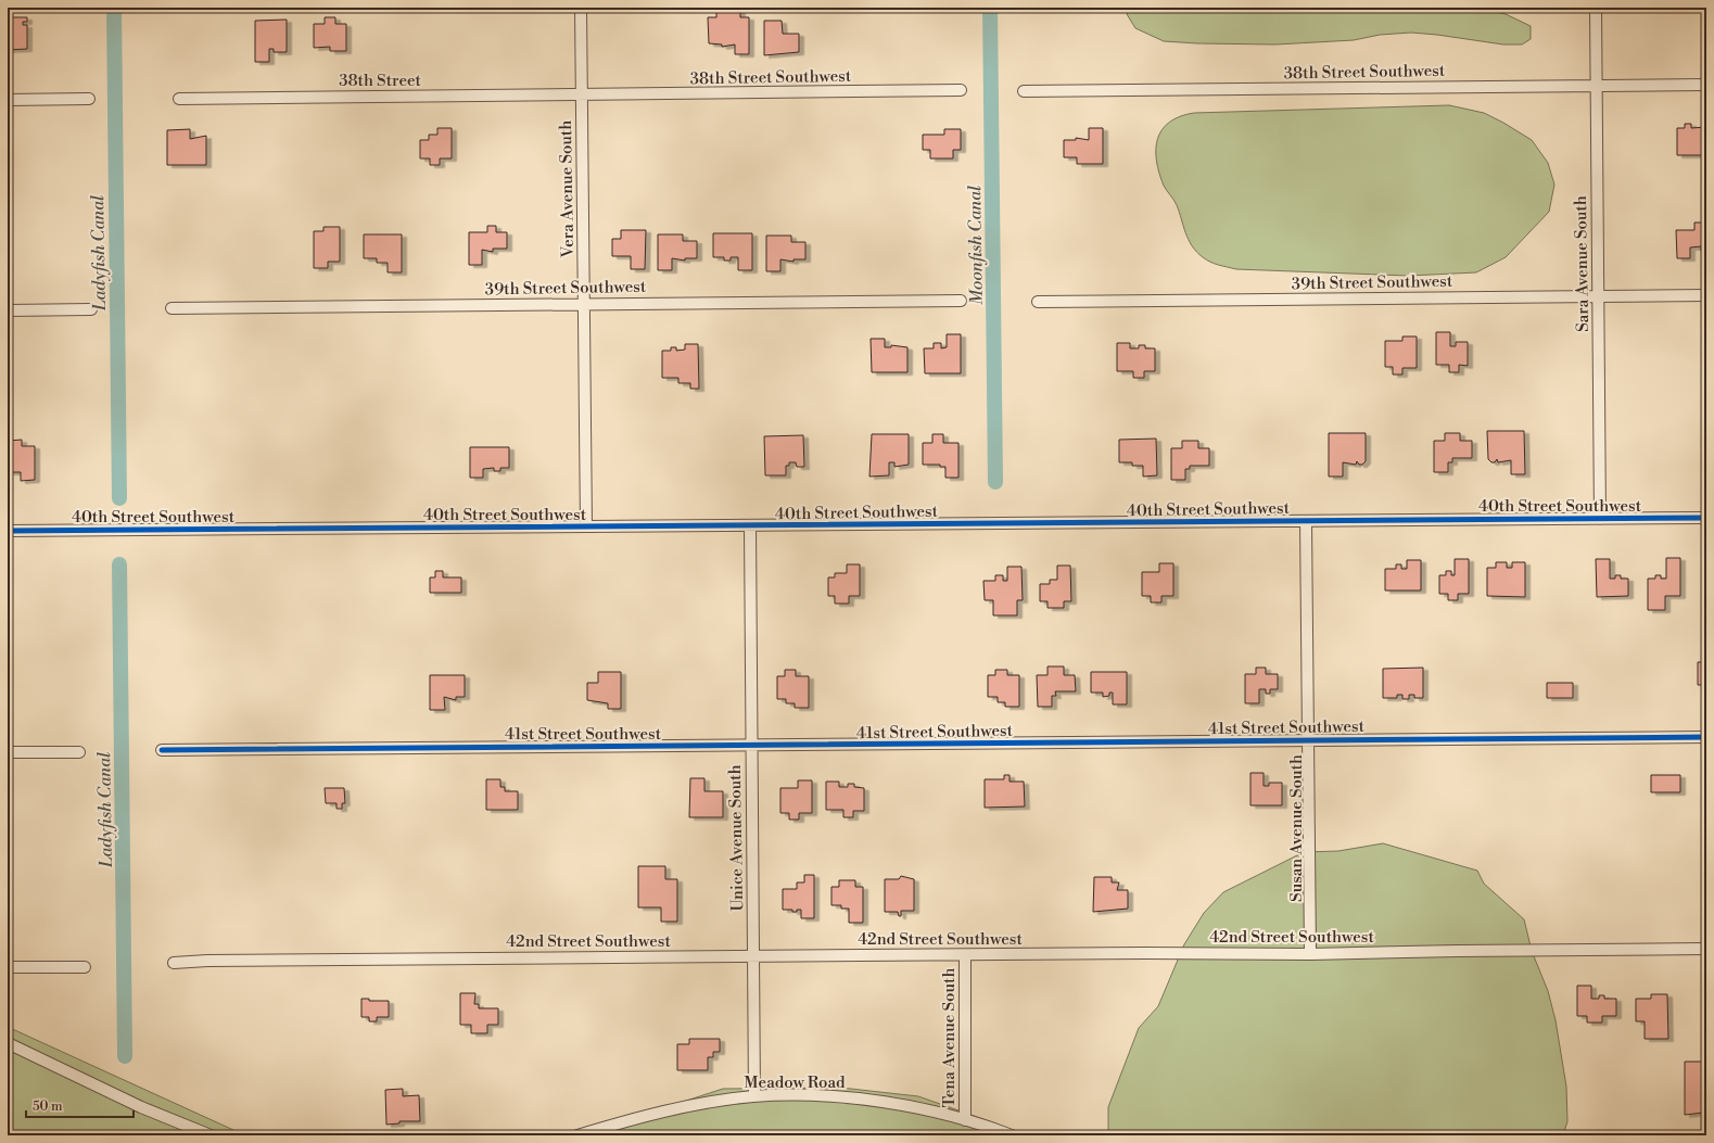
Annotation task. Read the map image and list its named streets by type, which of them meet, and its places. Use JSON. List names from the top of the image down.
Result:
{
  "streets": {
    "street": [
      "38th Street Southwest",
      "38th Street",
      "Vera Avenue South",
      "Sara Avenue South",
      "39th Street Southwest",
      "40th Street Southwest",
      "41st Street Southwest",
      "Susan Avenue South",
      "Unice Avenue South",
      "42nd Street Southwest",
      "Tena Avenue South",
      "Meadow Road"
    ]
  },
  "crossings": [
    ["38th Street Southwest", "38th Street"],
    ["38th Street Southwest", "Vera Avenue South"],
    ["38th Street Southwest", "Sara Avenue South"],
    ["38th Street", "Vera Avenue South"],
    ["Vera Avenue South", "39th Street Southwest"],
    ["Vera Avenue South", "40th Street Southwest"],
    ["Sara Avenue South", "39th Street Southwest"],
    ["Sara Avenue South", "40th Street Southwest"],
    ["40th Street Southwest", "Susan Avenue South"],
    ["40th Street Southwest", "Unice Avenue South"],
    ["41st Street Southwest", "Susan Avenue South"],
    ["41st Street Southwest", "Unice Avenue South"],
    ["Susan Avenue South", "42nd Street Southwest"],
    ["Unice Avenue South", "42nd Street Southwest"],
    ["Unice Avenue South", "Meadow Road"],
    ["42nd Street Southwest", "Tena Avenue South"],
    ["Tena Avenue South", "Meadow Road"]
  ],
  "water": ["Moonfish Canal", "Ladyfish Canal"],
  "scale_bar": "50 m"
}
